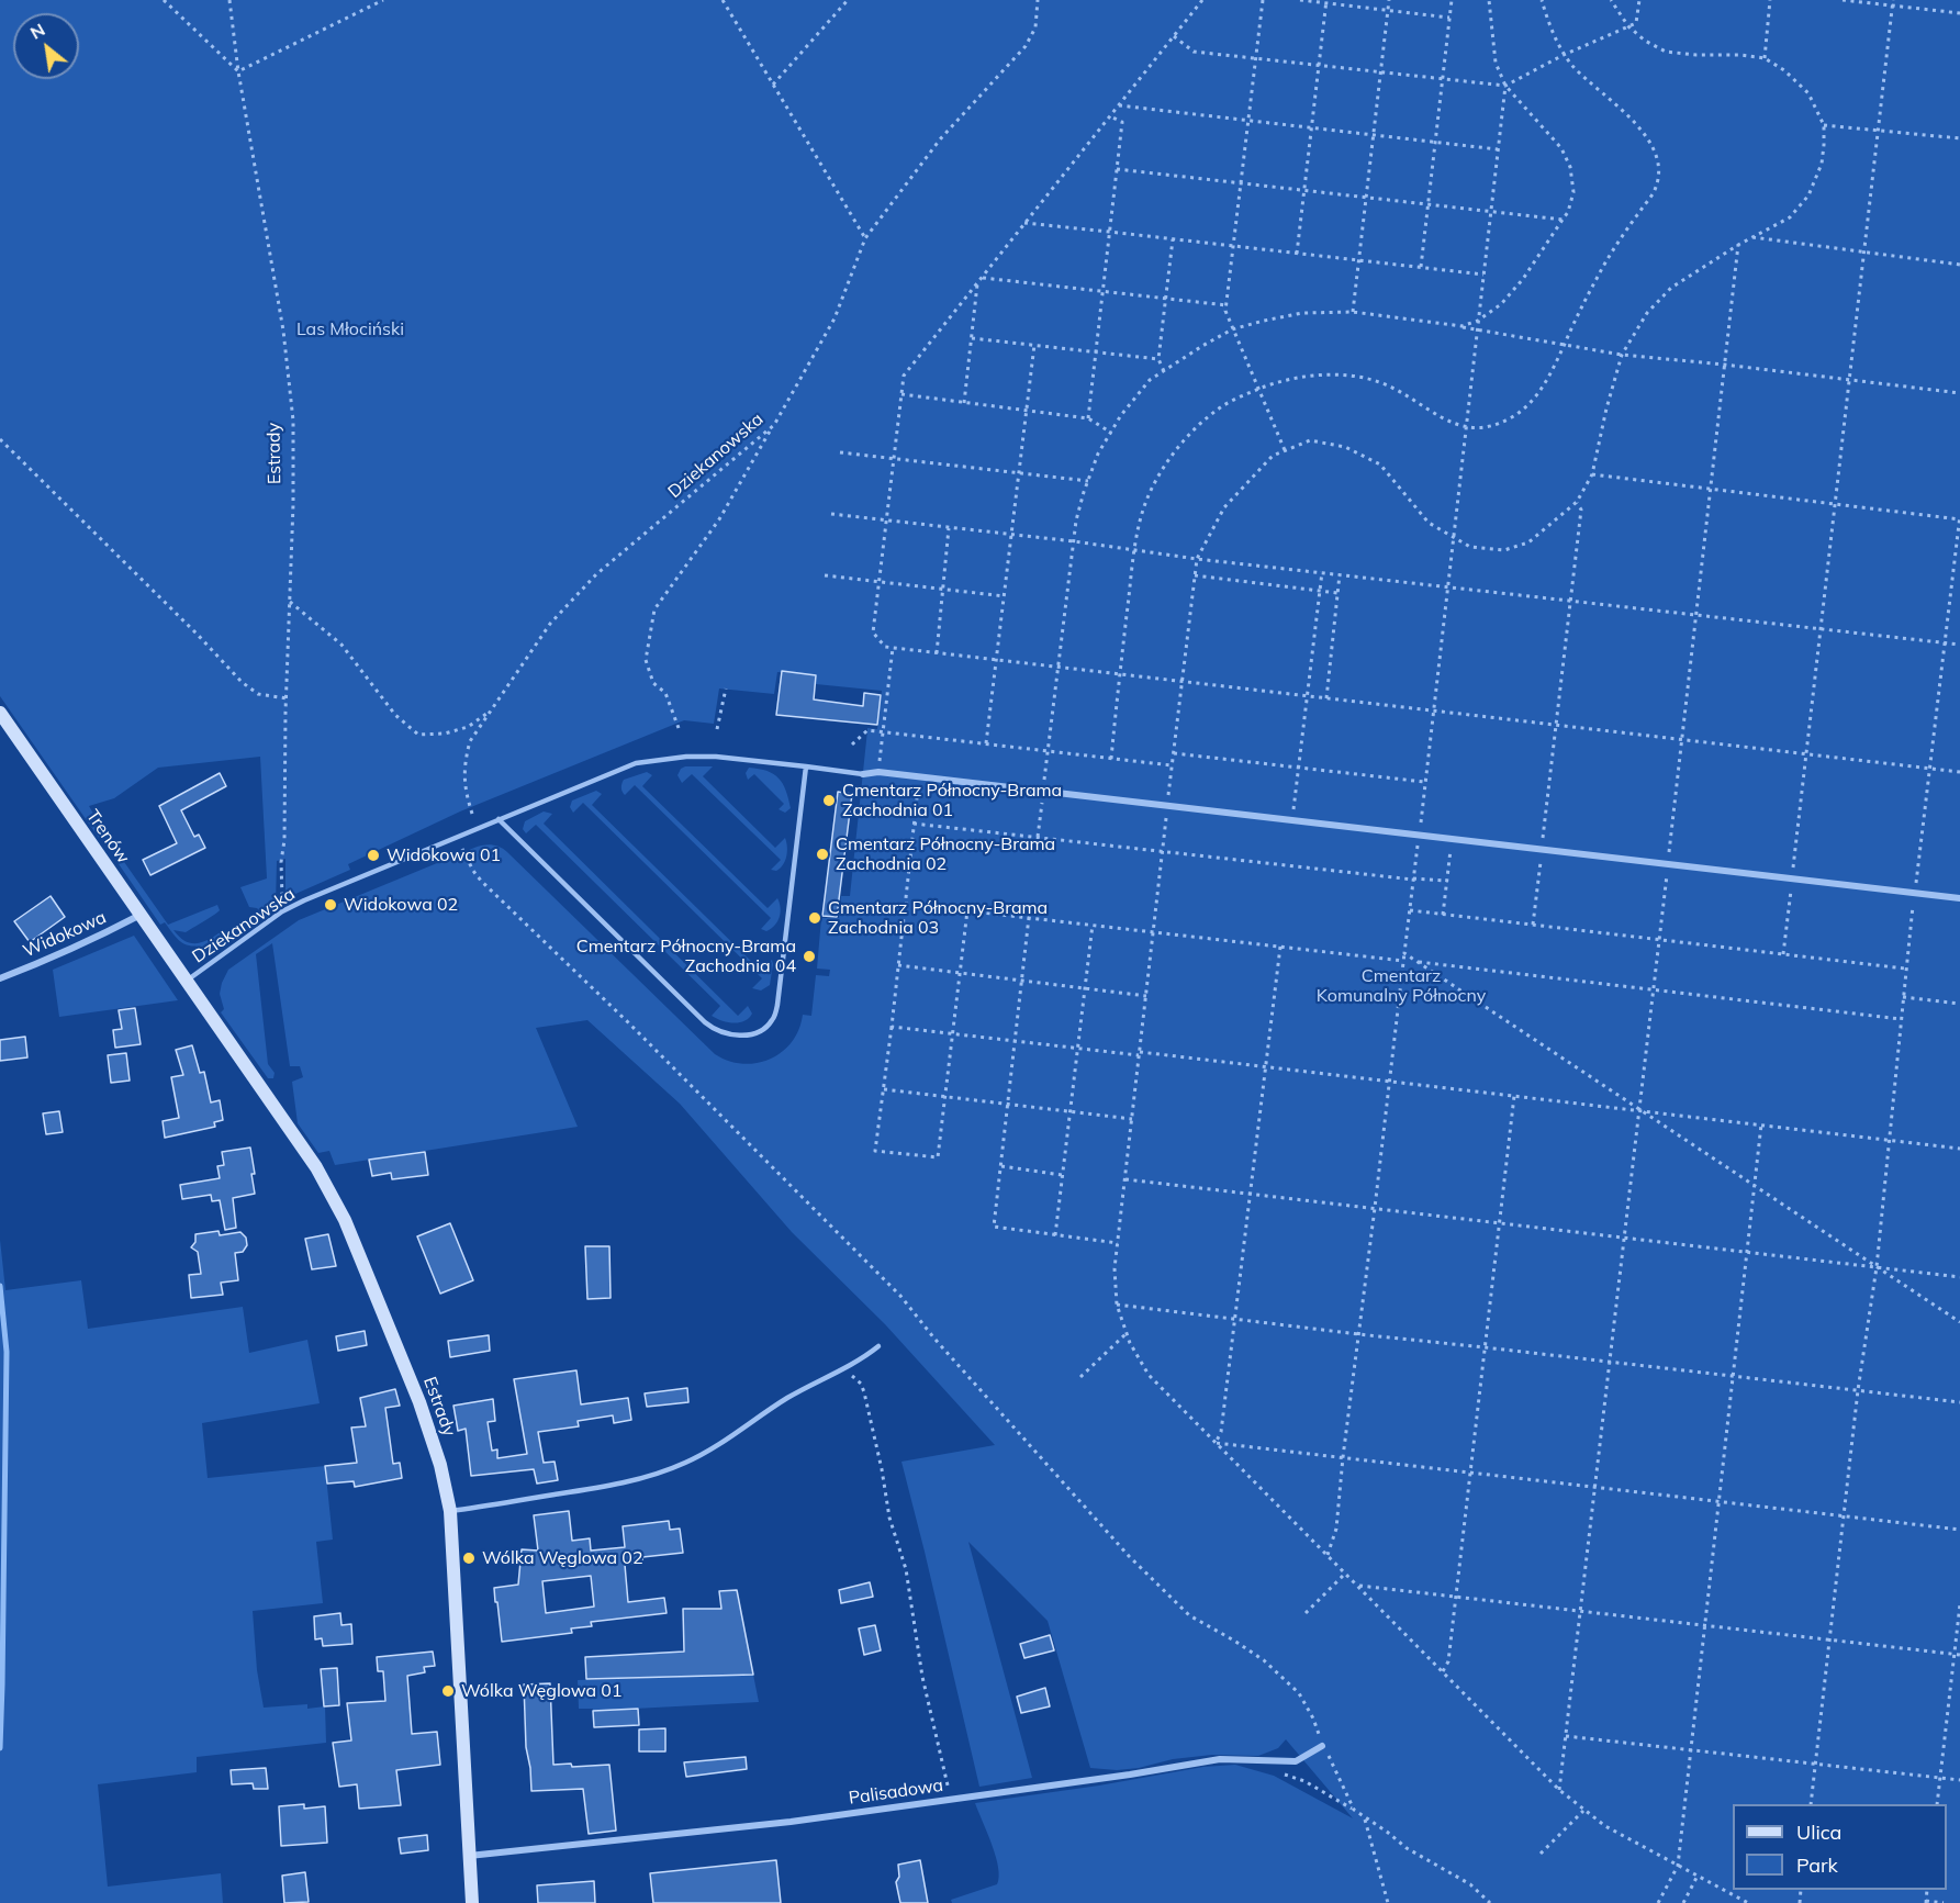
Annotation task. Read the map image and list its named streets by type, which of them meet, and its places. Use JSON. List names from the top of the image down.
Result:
{
  "streets": {
    "main road": ["Estrady", "Trenów"],
    "street": ["Widokowa", "Palisadowa"],
    "lane": ["Dziekanowska"]
  },
  "crossings": [
    ["Estrady", "Dziekanowska"],
    ["Estrady", "Trenów"],
    ["Estrady", "Palisadowa"],
    ["Dziekanowska", "Trenów"],
    ["Trenów", "Widokowa"]
  ],
  "parks": ["Las Młociński", "Cmentarz Komunalny Północny"],
  "places": [
    "Cmentarz Północny-Brama Zachodnia 01",
    "Cmentarz Północny-Brama Zachodnia 02",
    "Widokowa 01",
    "Widokowa 02",
    "Cmentarz Północny-Brama Zachodnia 03",
    "Cmentarz Północny-Brama Zachodnia 04",
    "Wólka Węglowa 02",
    "Wólka Węglowa 01"
  ],
  "legend": ["Ulica", "Park"],
  "north": "top left"
}
